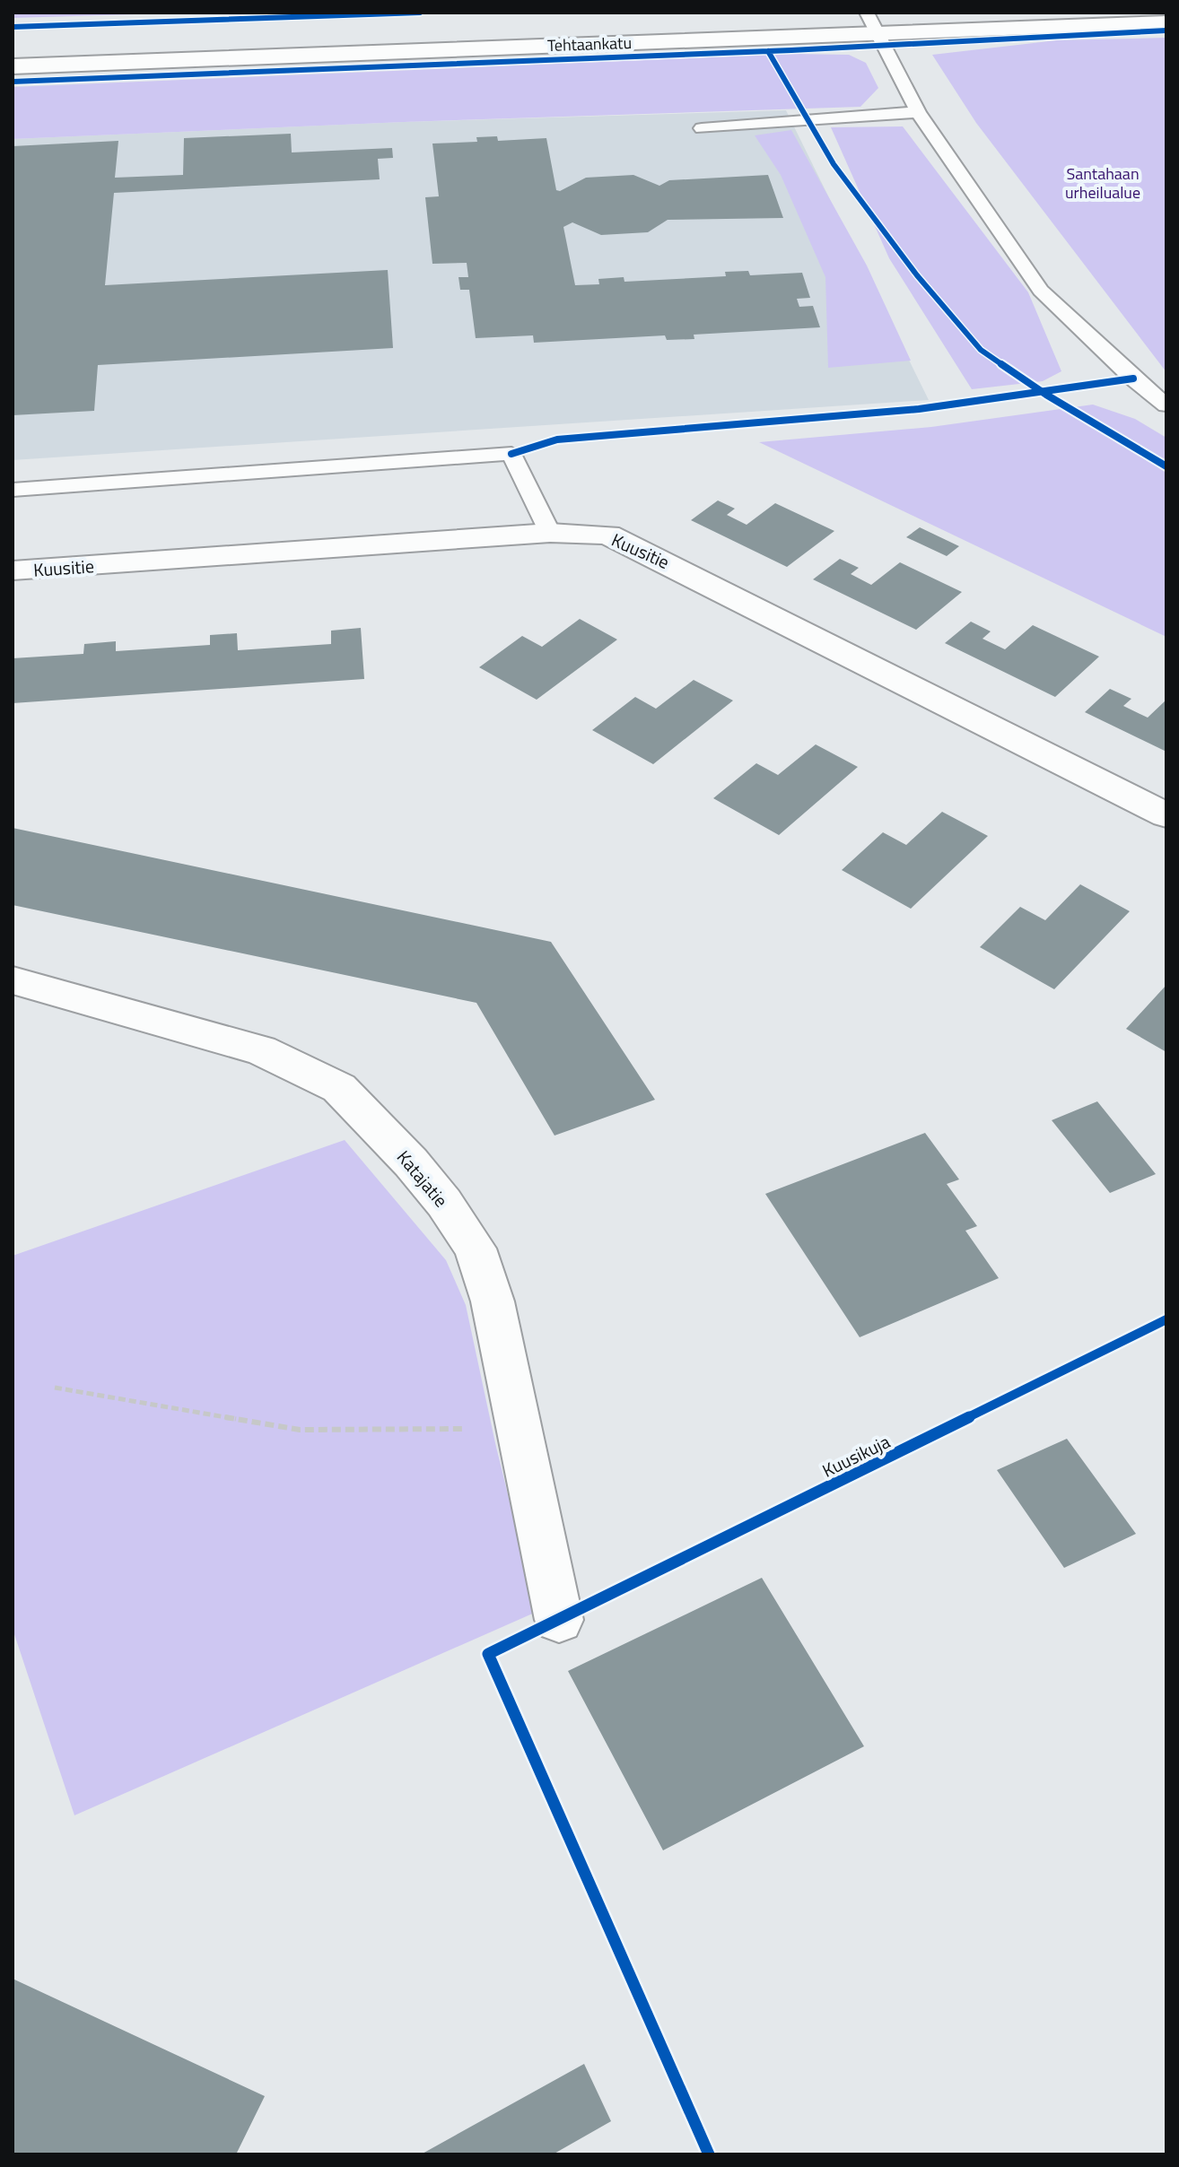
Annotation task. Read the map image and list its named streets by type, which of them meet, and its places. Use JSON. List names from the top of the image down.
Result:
{
  "streets": {
    "main road": ["Tehtaankatu", "Kuusitie", "Katajatie"],
    "cycle path": ["Kuusikuja"]
  },
  "parks": ["Santahaan urheilualue"]
}
